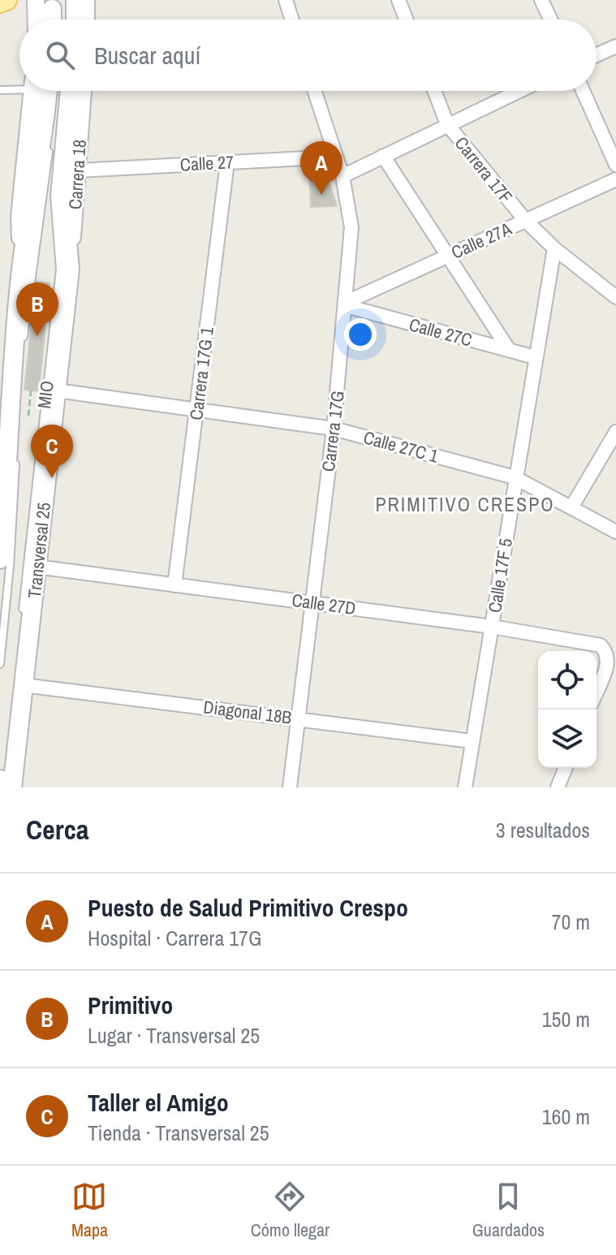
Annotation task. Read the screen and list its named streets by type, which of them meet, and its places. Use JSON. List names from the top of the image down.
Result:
{
  "streets": {
    "main road": ["Carrera 18", "Transversal 25"],
    "street": [
      "Calle 27",
      "Carrera 17F",
      "Calle 27A",
      "Calle 27C",
      "Carrera 17G 1",
      "Carrera 17G",
      "Calle 27C 1",
      "Calle 17F 5",
      "Calle 27D",
      "Diagonal 18B"
    ],
    "lane": ["MIO"]
  },
  "crossings": [
    ["Calle 27", "Carrera 18"],
    ["Calle 27", "Carrera 17G 1"],
    ["Calle 27", "Carrera 17G"],
    ["Carrera 17F", "Calle 27A"],
    ["Carrera 17F", "Calle 17F 5"],
    ["Carrera 18", "Transversal 25"],
    ["Calle 27A", "Calle 27C"],
    ["Calle 27A", "Carrera 17G"],
    ["Calle 27C", "Carrera 17G"],
    ["Calle 27C", "Calle 17F 5"],
    ["Carrera 17G 1", "Calle 27C 1"],
    ["Carrera 17G 1", "Calle 27D"],
    ["MIO", "Transversal 25"],
    ["Carrera 17G", "Calle 27C 1"],
    ["Carrera 17G", "Calle 27D"],
    ["Carrera 17G", "Diagonal 18B"],
    ["Calle 27C 1", "Transversal 25"],
    ["Calle 27C 1", "Calle 17F 5"],
    ["Transversal 25", "Calle 27D"],
    ["Transversal 25", "Diagonal 18B"],
    ["Calle 17F 5", "Calle 27D"],
    ["Calle 17F 5", "Diagonal 18B"]
  ],
  "districts": ["PRIMITIVO CRESPO"],
  "page": {
    "search": "Buscar aquí",
    "pins": ["A", "B", "C"],
    "heading": ["Cerca", "3 resultados"],
    "list": [
      {
        "mark": "A",
        "name": "Puesto de Salud Primitivo Crespo",
        "note": "Hospital · Carrera 17G",
        "value": "70 m"
      },
      {
        "mark": "B",
        "name": "Primitivo",
        "note": "Lugar · Transversal 25",
        "value": "150 m"
      },
      {
        "mark": "C",
        "name": "Taller el Amigo",
        "note": "Tienda · Transversal 25",
        "value": "160 m"
      }
    ],
    "nav": ["Mapa", "Cómo llegar", "Guardados"]
  }
}
